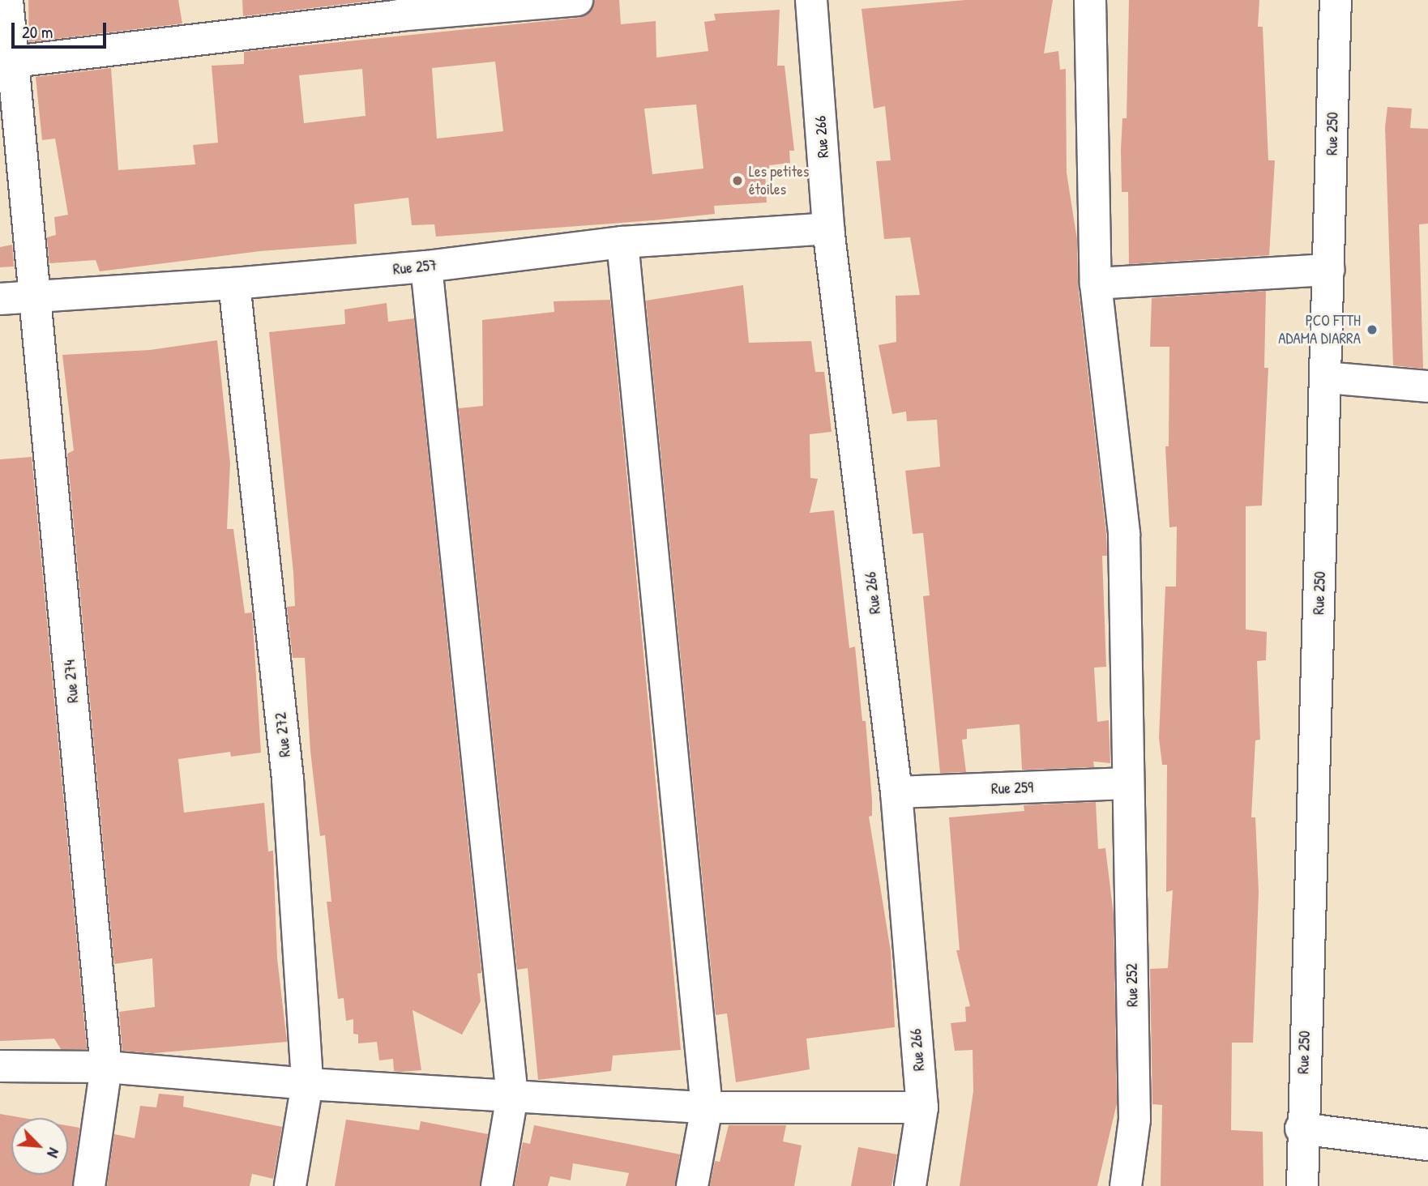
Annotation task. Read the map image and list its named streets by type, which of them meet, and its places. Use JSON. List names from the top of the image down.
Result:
{
  "streets": {
    "street": [
      "Rue 250",
      "Rue 266",
      "Rue 257",
      "Rue 274",
      "Rue 272",
      "Rue 259",
      "Rue 252"
    ]
  },
  "crossings": [
    ["Rue 266", "Rue 257"],
    ["Rue 266", "Rue 259"],
    ["Rue 257", "Rue 274"],
    ["Rue 257", "Rue 272"],
    ["Rue 259", "Rue 252"]
  ],
  "places": ["Les petites étoiles", "PCO FTTH ADAMA DIARRA"],
  "scale_bar": "20 m",
  "north": "bottom right"
}
